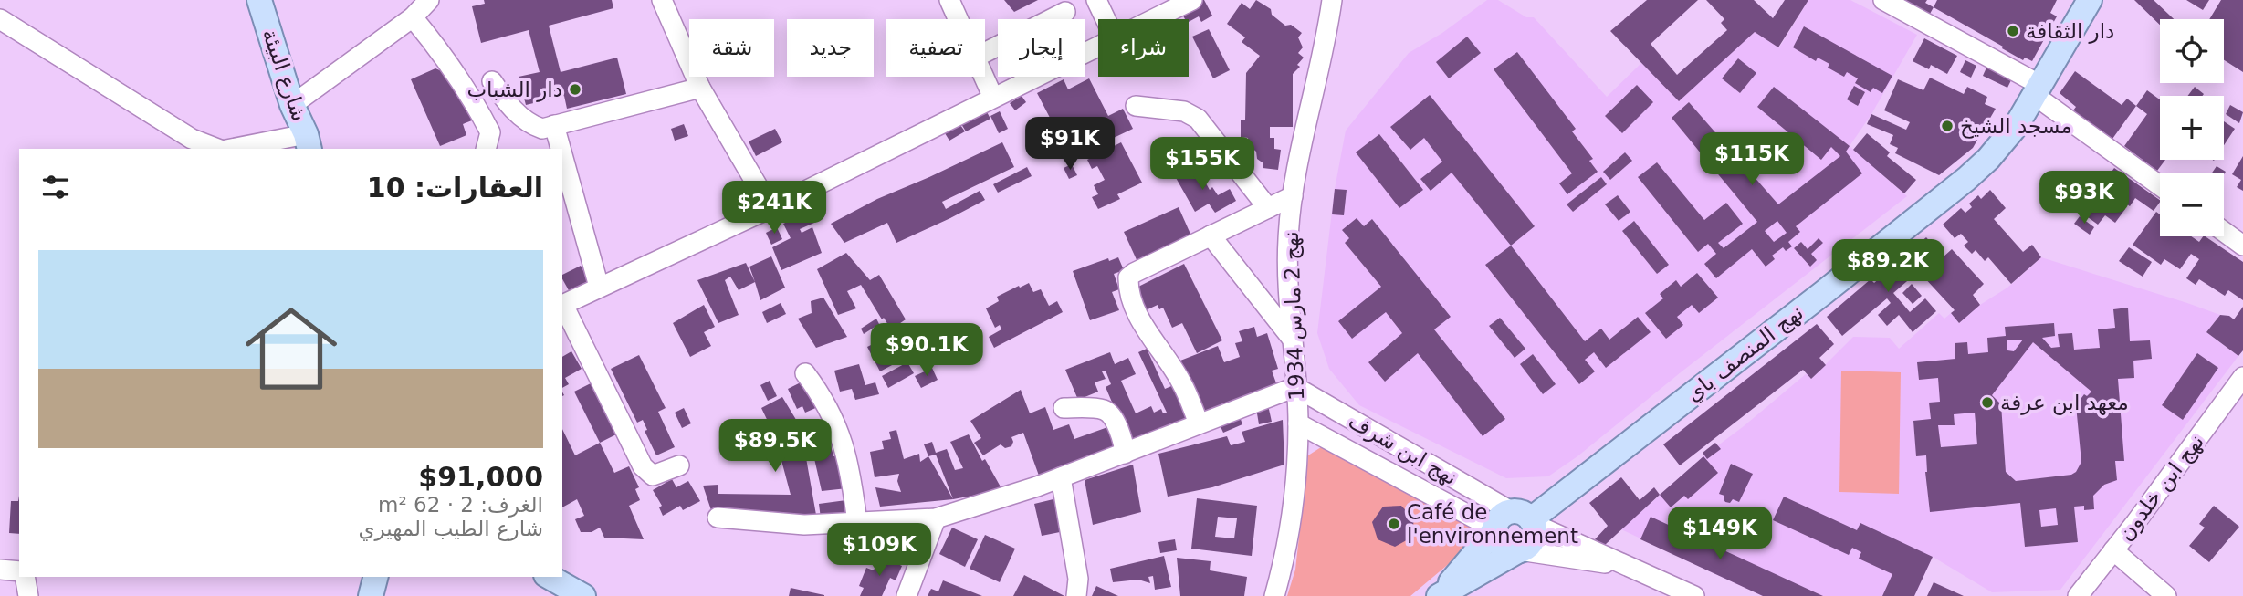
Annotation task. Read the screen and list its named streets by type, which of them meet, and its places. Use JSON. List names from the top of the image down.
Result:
{
  "streets": {
    "main road": ["شارع البيئة", "نهج المنصف باي"],
    "street": ["نهج 2 مارس 1934", "نهج ابن شرف", "نهج ابن خلدون"]
  },
  "crossings": [
    ["نهج 2 مارس 1934", "نهج ابن شرف"],
    ["نهج المنصف باي", "نهج ابن شرف"]
  ],
  "places": [
    "دار الثقافة",
    "دار الشباب",
    "مسجد الشيخ",
    "معهد ابن عرفة",
    "Café de l'environnement"
  ],
  "page": {
    "map_buttons": ["+", "−"],
    "chip": [
      "شراء",
      "إيجار",
      "تصفية",
      "جديد",
      "شقة"
    ],
    "price": [
      "$91K",
      "$115K",
      "$155K",
      "$93K",
      "$241K",
      "$89.2K",
      "$90.1K",
      "$89.5K",
      "$149K",
      "$109K"
    ],
    "heading": "العقارات: 10",
    "list": [
      {
        "name": "$91,000",
        "note": "الغرف: 2 · 62 m² · شارع الطيب المهيري"
      }
    ]
  }
}
